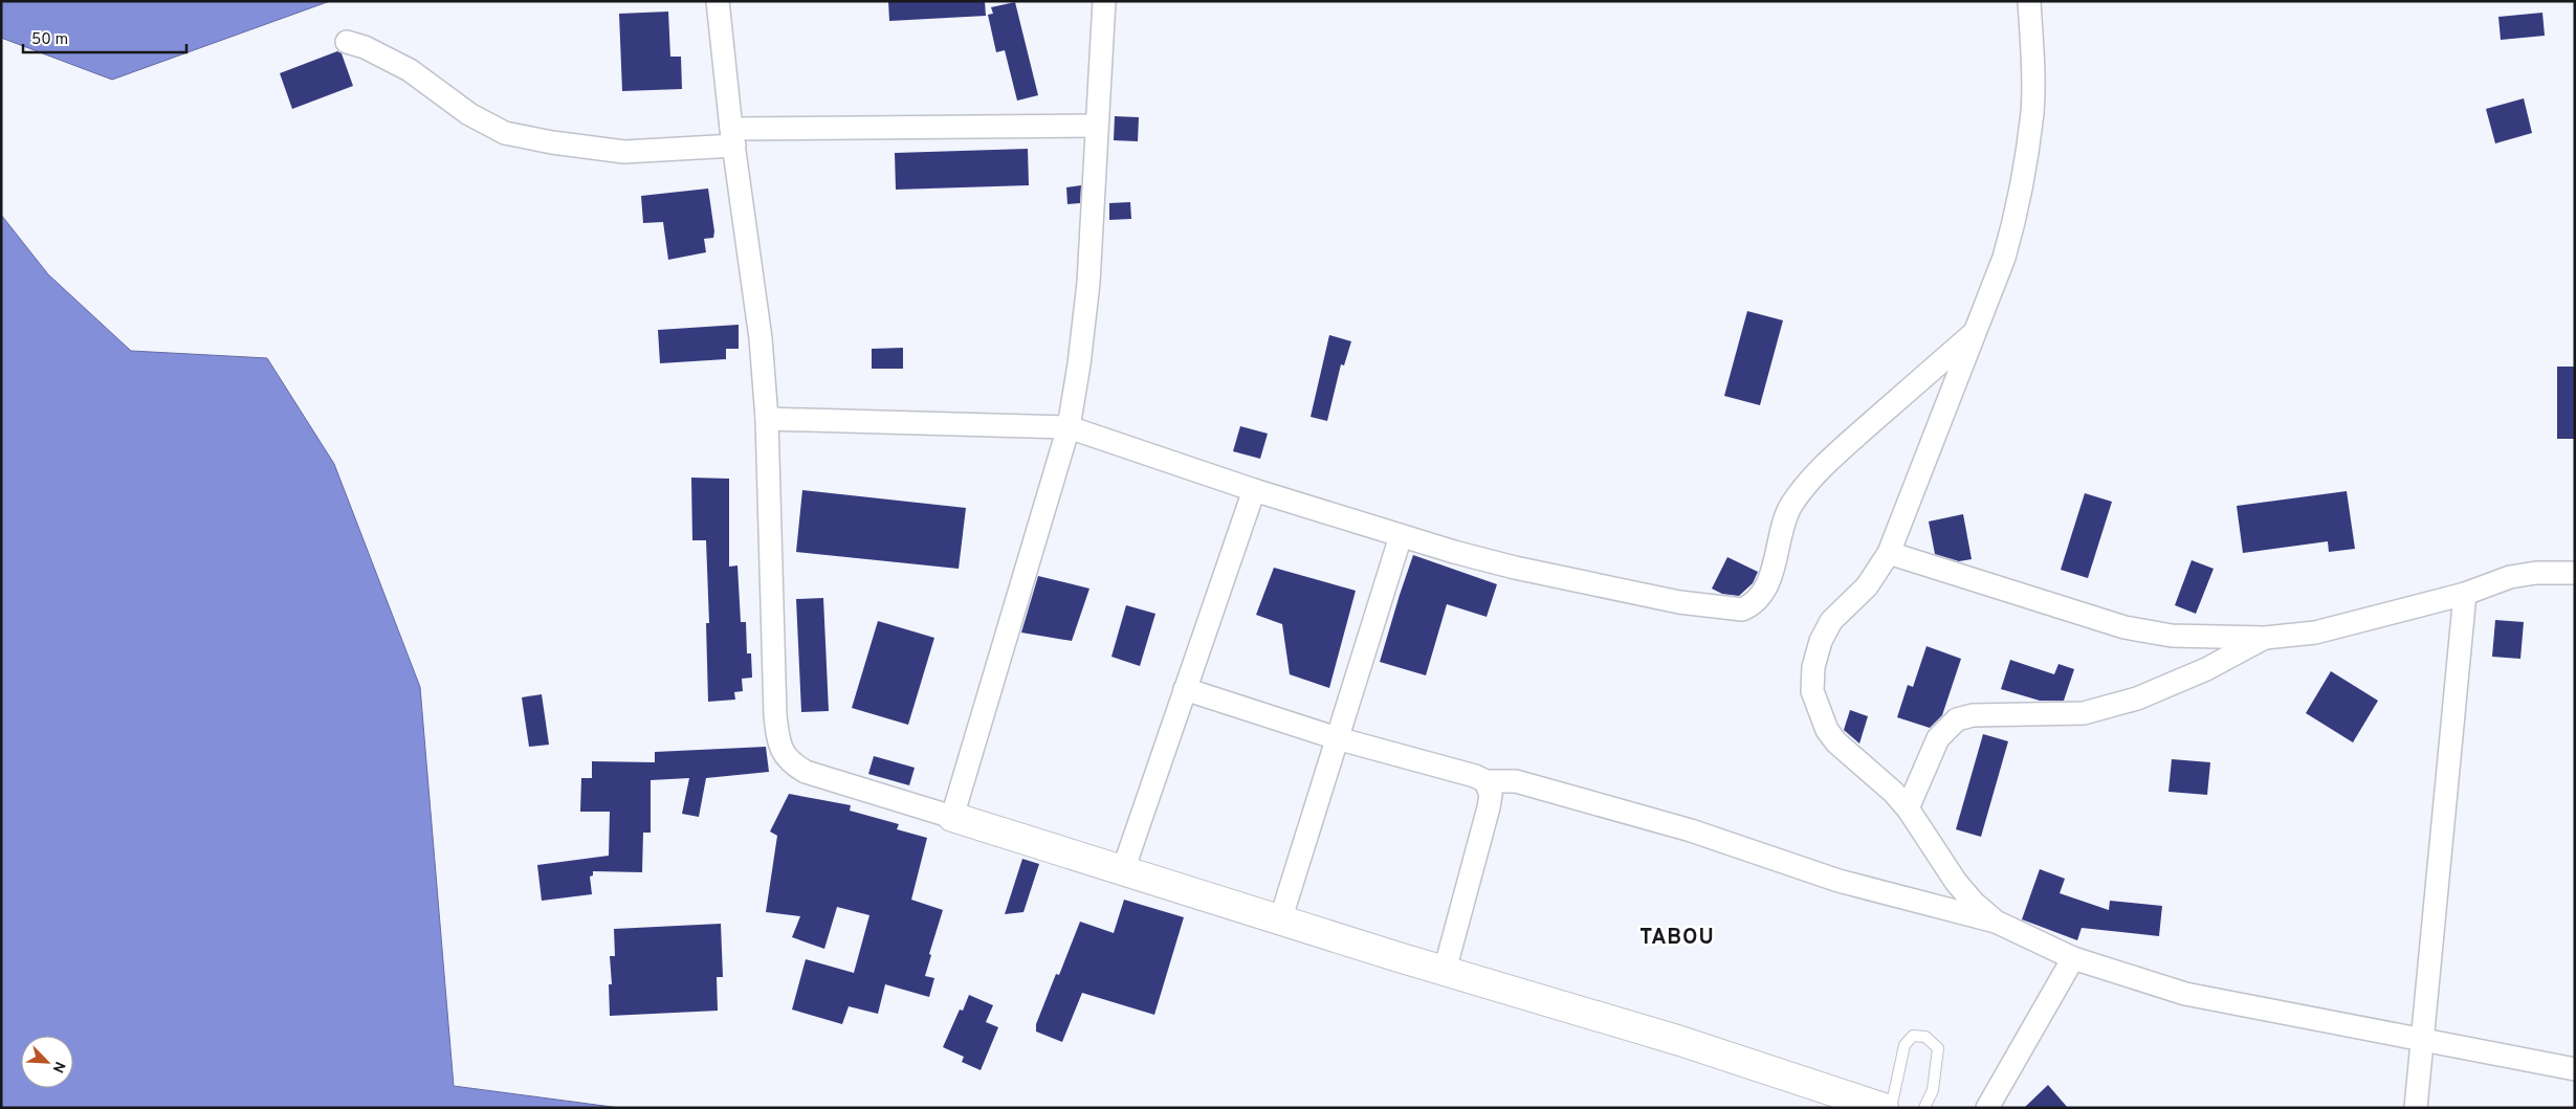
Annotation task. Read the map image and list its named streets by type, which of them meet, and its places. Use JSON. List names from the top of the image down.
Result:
{
  "districts": ["TABOU"],
  "scale_bar": "50 m",
  "north": "bottom right"
}
